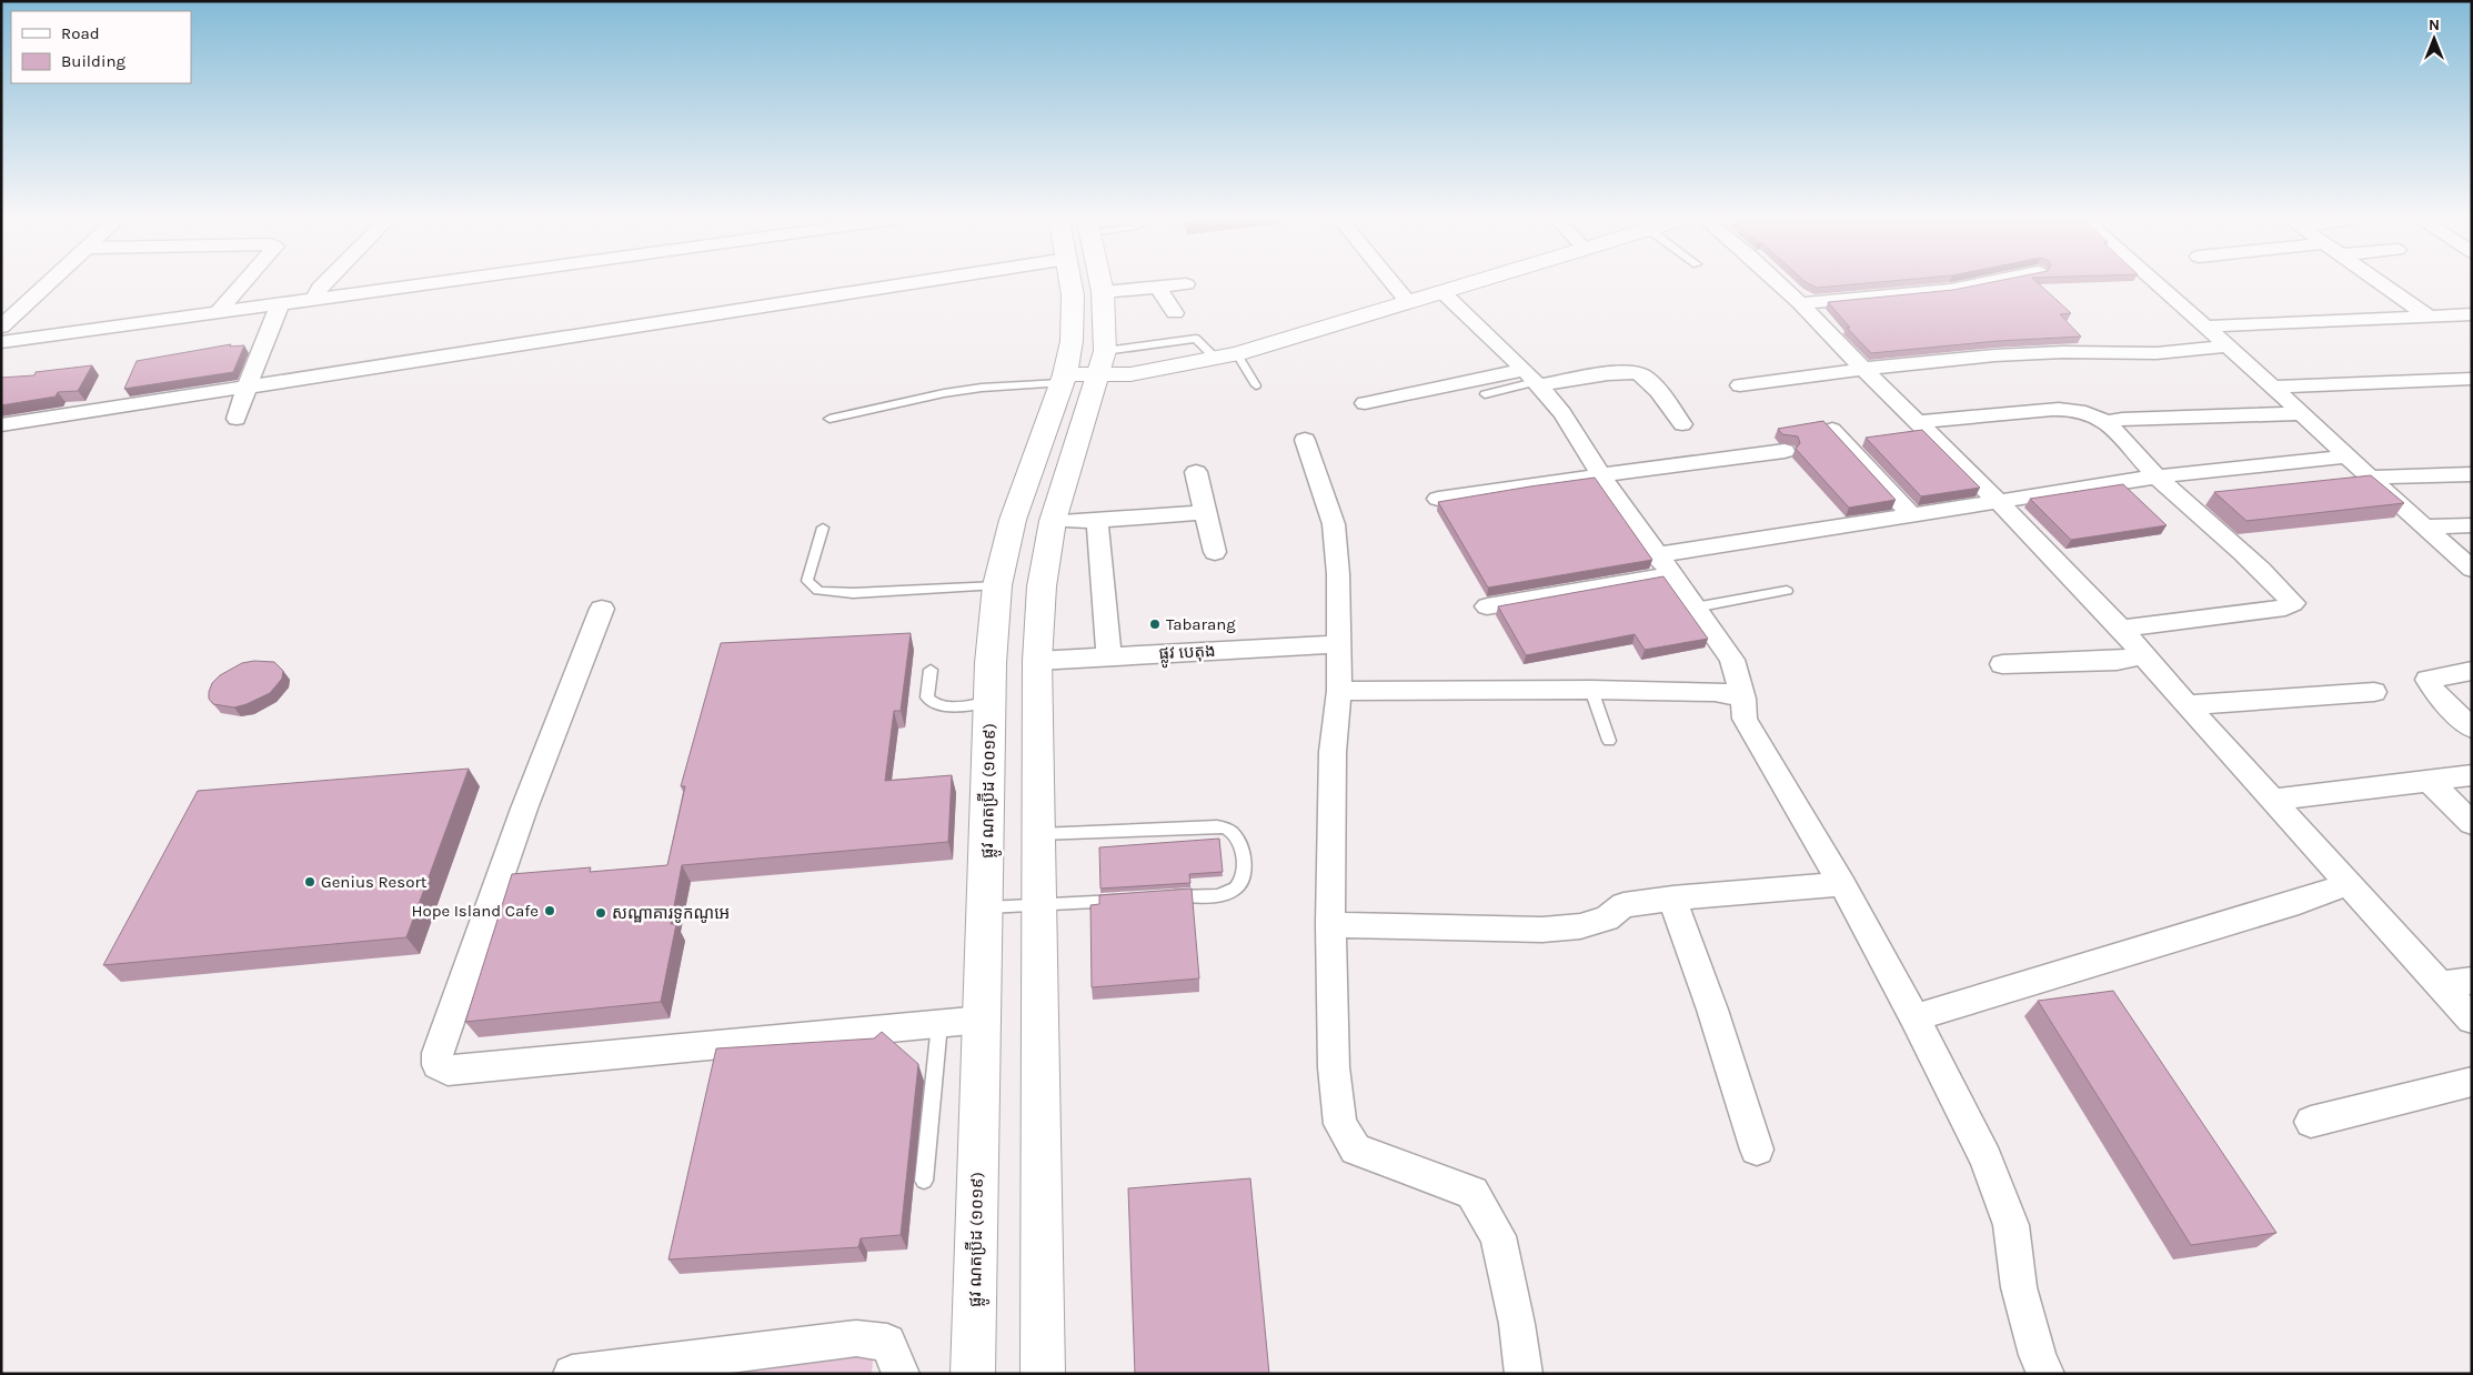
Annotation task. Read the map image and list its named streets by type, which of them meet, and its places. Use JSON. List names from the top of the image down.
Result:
{
  "streets": {
    "main road": ["ផ្លូវ ណតប្រ៊ីដ (១០១៩)"],
    "street": ["ផ្លូវ បេតុង"]
  },
  "places": [
    "Tabarang",
    "Genius Resort",
    "Hope Island Cafe",
    "សណ្ឋាគារទូកណូអេ"
  ],
  "legend": ["Road", "Building"],
  "north": "top"
}
